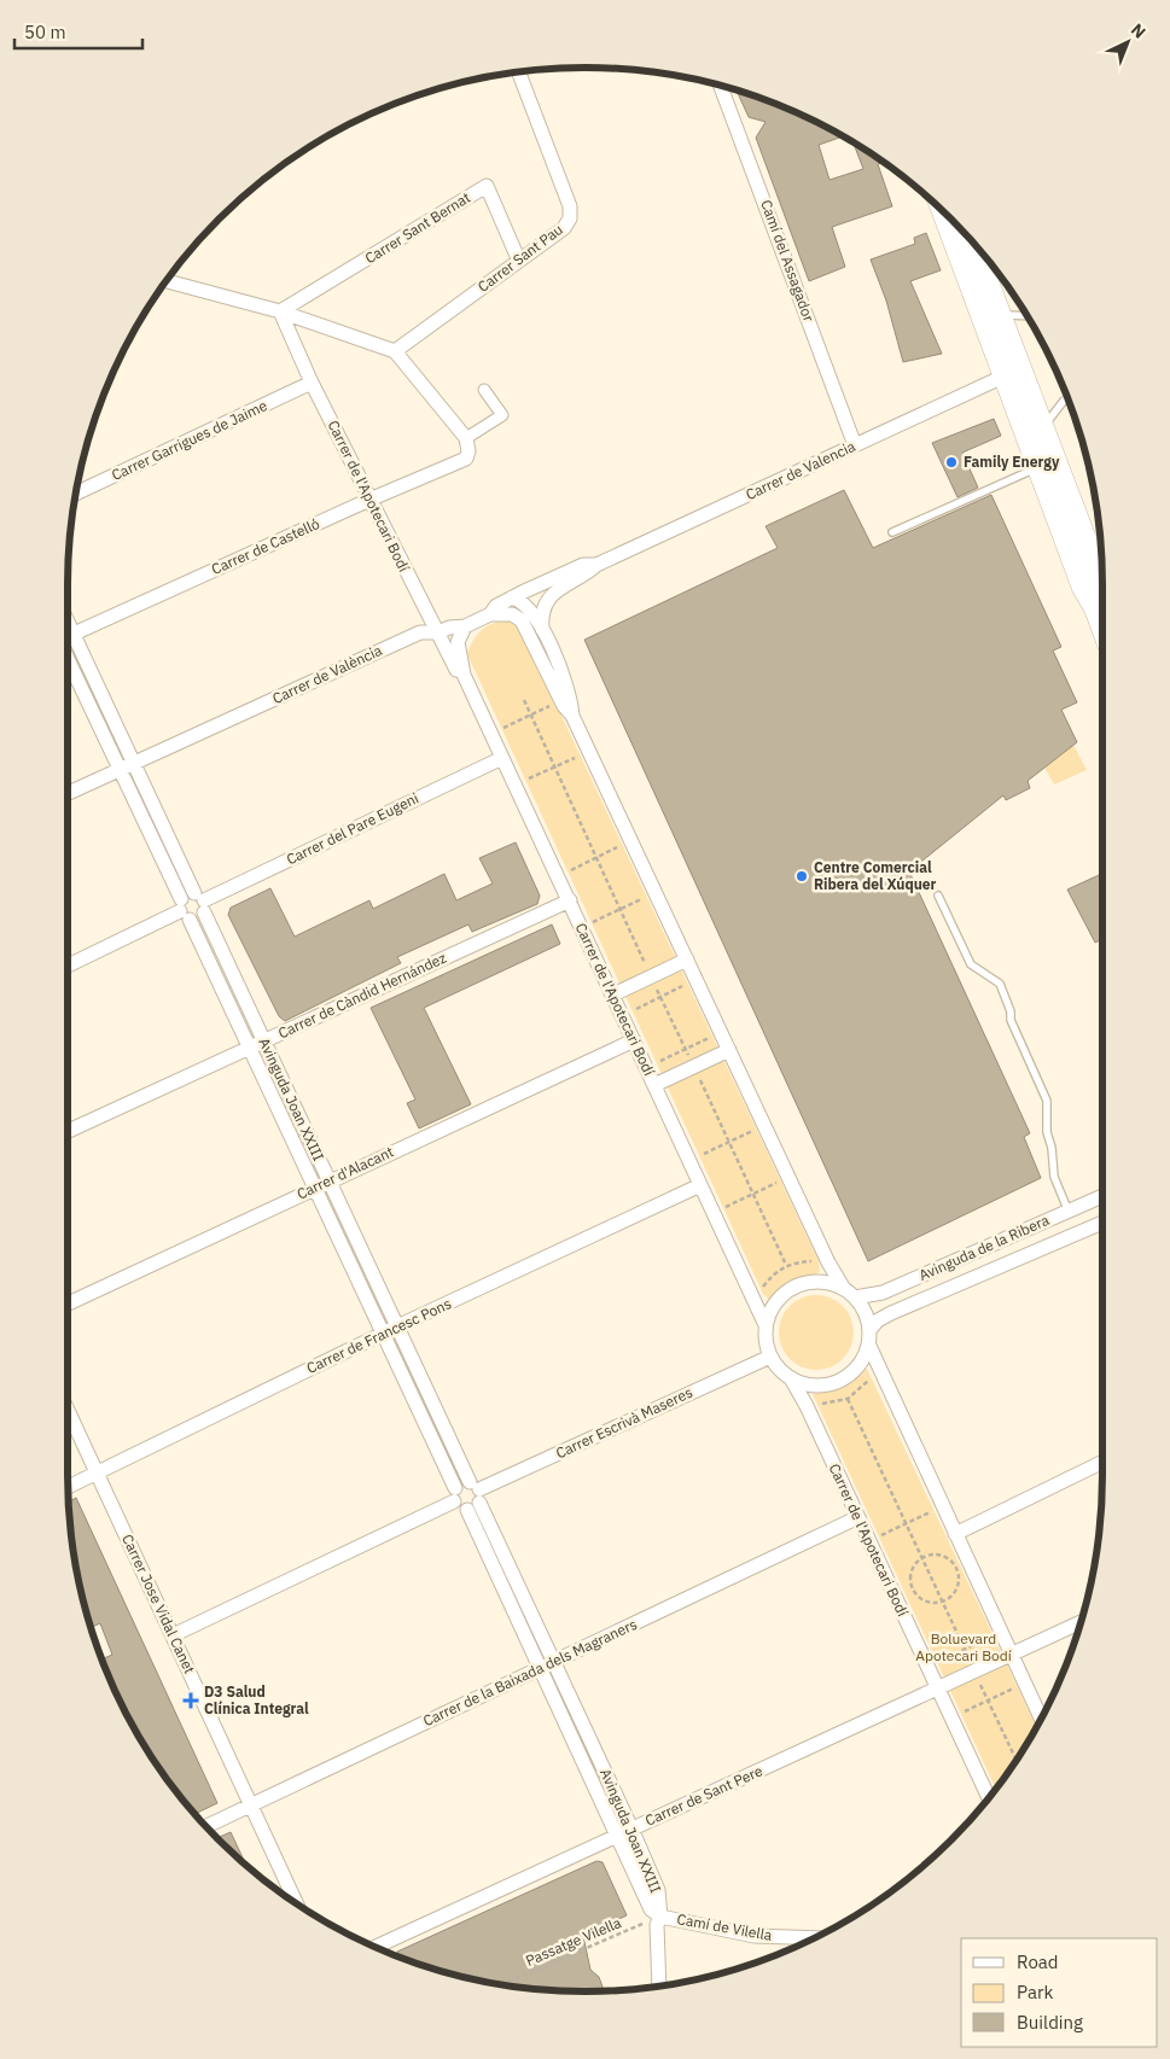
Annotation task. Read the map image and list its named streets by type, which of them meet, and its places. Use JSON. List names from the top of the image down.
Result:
{
  "streets": {
    "street": [
      "Carrer Sant Bernat",
      "Carrer Sant Pau",
      "Camí del Assagador",
      "Carrer Garrigues de Jaime",
      "Carrer de Valencia",
      "Carrer de l'Apotecari Bodí",
      "Carrer de Castelló",
      "Carrer de València",
      "Carrer del Pare Eugeni",
      "Carrer de Càndid Hernández",
      "Avinguda Joan XXIII",
      "Carrer d'Alacant",
      "Avinguda de la Ribera",
      "Carrer de Francesc Pons",
      "Carrer Escrivà Maseres",
      "Carrer Jose Vidal Canet",
      "Carrer de la Baixada dels Magraners",
      "Carrer de Sant Pere",
      "Camí de Vilella"
    ],
    "path": ["Passatge Vilella"]
  },
  "crossings": [
    ["Carrer Sant Bernat", "Carrer Sant Pau"],
    ["Carrer Sant Bernat", "Carrer de l'Apotecari Bodí"],
    ["Camí del Assagador", "Carrer de Valencia"],
    ["Carrer Garrigues de Jaime", "Carrer de l'Apotecari Bodí"],
    ["Carrer de Valencia", "Carrer de València"],
    ["Carrer de l'Apotecari Bodí", "Carrer de Castelló"],
    ["Carrer de l'Apotecari Bodí", "Carrer de València"],
    ["Carrer de l'Apotecari Bodí", "Carrer del Pare Eugeni"],
    ["Carrer de l'Apotecari Bodí", "Carrer de Càndid Hernández"],
    ["Carrer de l'Apotecari Bodí", "Carrer d'Alacant"],
    ["Carrer de l'Apotecari Bodí", "Avinguda de la Ribera"],
    ["Carrer de l'Apotecari Bodí", "Carrer de Francesc Pons"],
    ["Carrer de l'Apotecari Bodí", "Carrer Escrivà Maseres"],
    ["Carrer de l'Apotecari Bodí", "Carrer de la Baixada dels Magraners"],
    ["Carrer de l'Apotecari Bodí", "Carrer de Sant Pere"],
    ["Carrer de Castelló", "Avinguda Joan XXIII"],
    ["Carrer de València", "Avinguda Joan XXIII"],
    ["Carrer del Pare Eugeni", "Avinguda Joan XXIII"],
    ["Carrer de Càndid Hernández", "Avinguda Joan XXIII"],
    ["Avinguda Joan XXIII", "Carrer d'Alacant"],
    ["Avinguda Joan XXIII", "Carrer de Francesc Pons"],
    ["Avinguda Joan XXIII", "Carrer Escrivà Maseres"],
    ["Avinguda Joan XXIII", "Carrer de la Baixada dels Magraners"],
    ["Avinguda Joan XXIII", "Carrer de Sant Pere"],
    ["Avinguda Joan XXIII", "Camí de Vilella"],
    ["Avinguda Joan XXIII", "Passatge Vilella"],
    ["Avinguda de la Ribera", "Carrer Escrivà Maseres"],
    ["Carrer de Francesc Pons", "Carrer Jose Vidal Canet"],
    ["Carrer Jose Vidal Canet", "Carrer de la Baixada dels Magraners"],
    ["Camí de Vilella", "Passatge Vilella"]
  ],
  "parks": ["Boluevard Apotecari Bodí"],
  "places": {
    "other": ["Family Energy", "Centre Comercial Ribera del Xúquer"],
    "health": ["D3 Salud Clínica Integral"]
  },
  "legend": ["Road", "Park", "Building"],
  "scale_bar": "50 m",
  "north": "top right"
}
